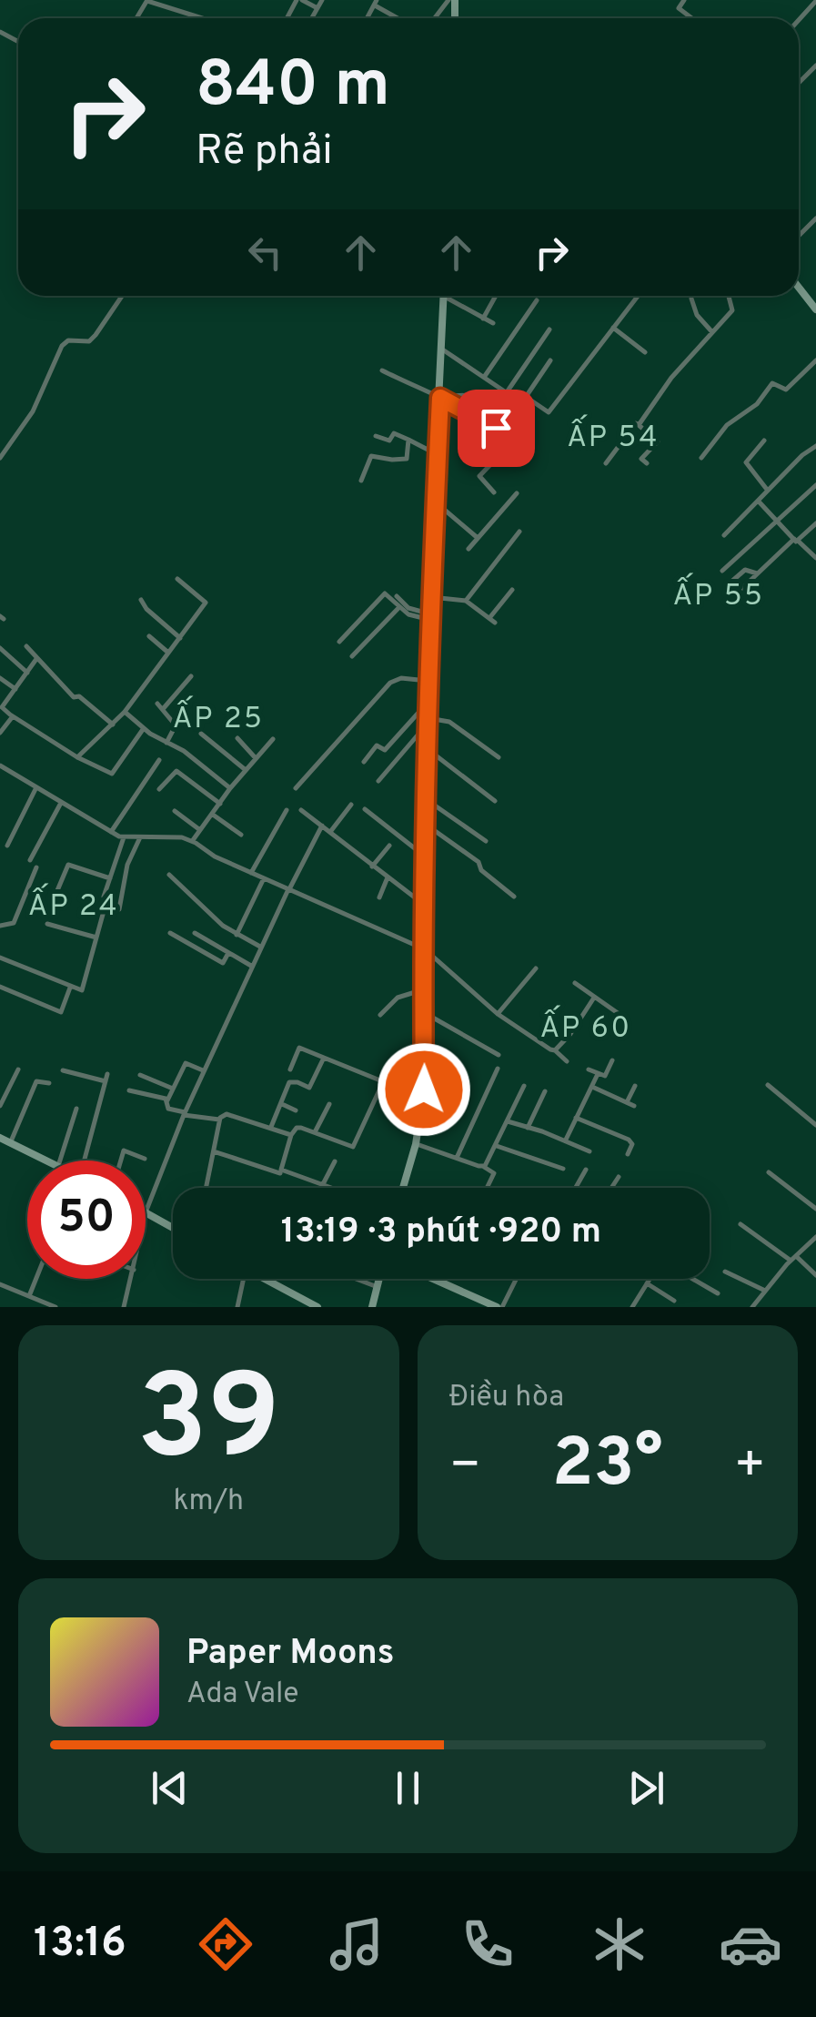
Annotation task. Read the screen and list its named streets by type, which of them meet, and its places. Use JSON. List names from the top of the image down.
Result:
{
  "districts": [
    "ẤP 54",
    "ẤP 55",
    "ẤP 25",
    "ẤP 24",
    "ẤP 60"
  ],
  "page": {
    "turn": ["840 m", "Rẽ phải"],
    "limit": "50",
    "trip": "13:19 · 3 phút · 920 m",
    "tile": [
      ["39", "km/h"],
      "Điều hòa"
    ],
    "heat": ["−", "23°", "+"],
    "song": ["Paper Moons", "Ada Vale"],
    "tabs": "13:16"
  }
}
